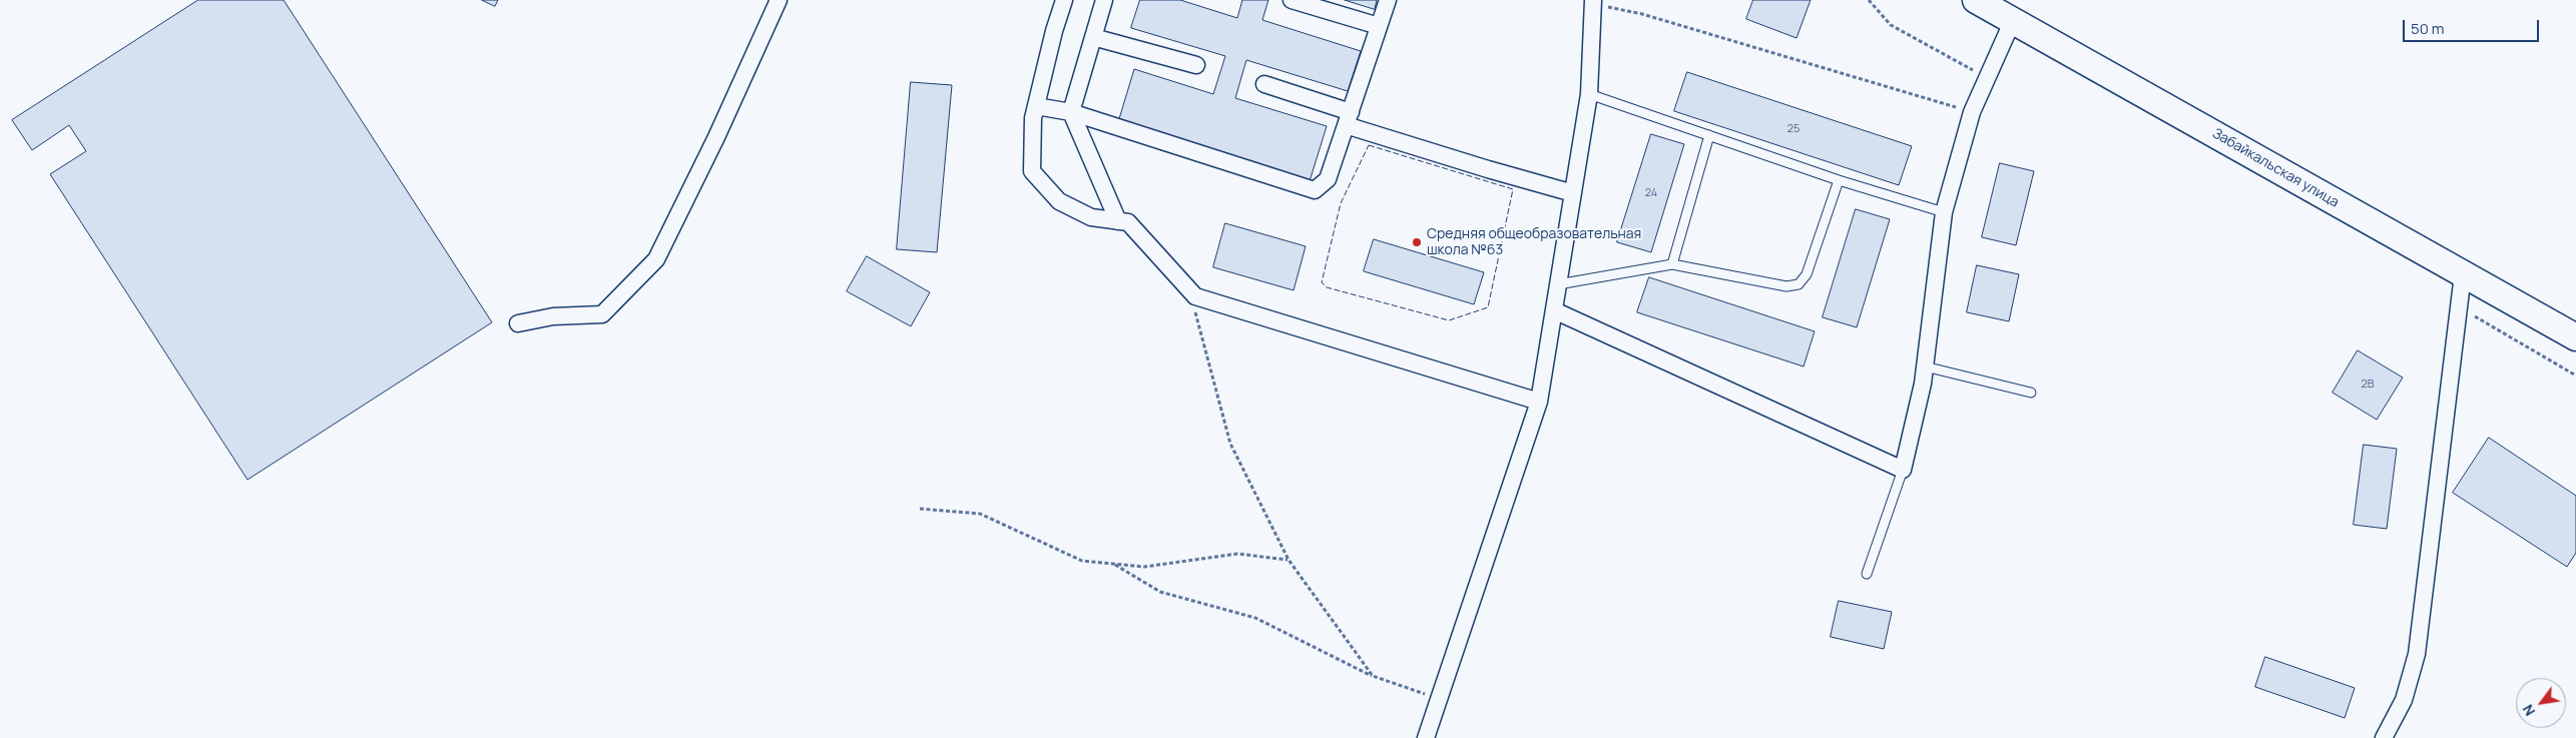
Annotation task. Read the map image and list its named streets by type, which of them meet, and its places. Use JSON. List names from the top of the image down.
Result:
{
  "streets": {
    "main road": ["Забайкальская улица"]
  },
  "places": ["Средняя общеобразовательная школа №63"],
  "house_numbers": ["25", "24", "2В"],
  "scale_bar": "50 m",
  "north": "bottom left"
}
